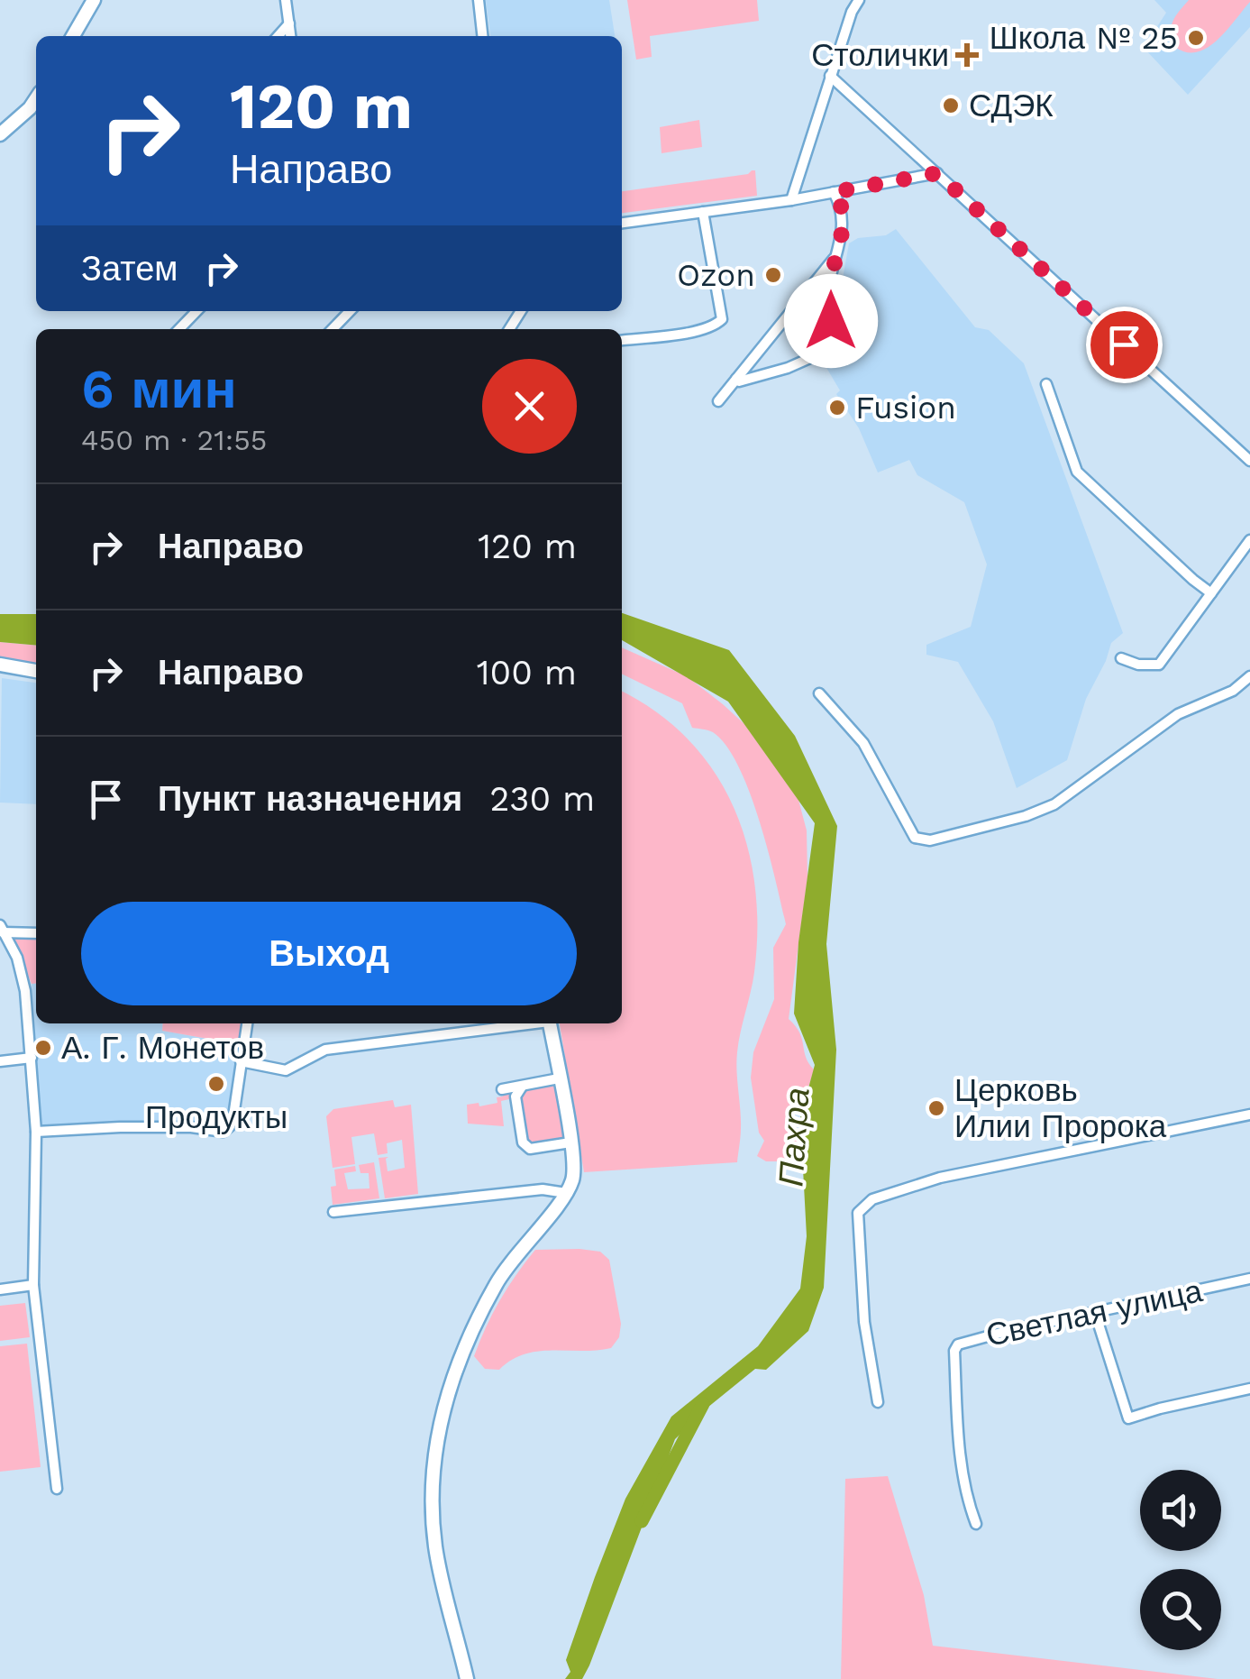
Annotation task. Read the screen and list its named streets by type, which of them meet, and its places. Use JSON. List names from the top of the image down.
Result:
{
  "streets": {
    "street": ["Светлая улица"]
  },
  "water": ["Пахра"],
  "places": {
    "other": [
      "Школа № 25",
      "СДЭК",
      "Ozon",
      "Fusion",
      "А. Г. Монетов",
      "Продукты",
      "Церковь Илии Пророка"
    ],
    "health": ["Столички"]
  },
  "page": {
    "turn": ["120 m", "Направо"],
    "then": "Затем",
    "heading": ["6 мин", "450 m · 21:55"],
    "list": [
      {
        "name": "Направо",
        "value": "120 m"
      },
      {
        "name": "Направо",
        "value": "100 m"
      },
      {
        "name": "Пункт назначения",
        "value": "230 m"
      }
    ],
    "buttons": "Выход"
  }
}
